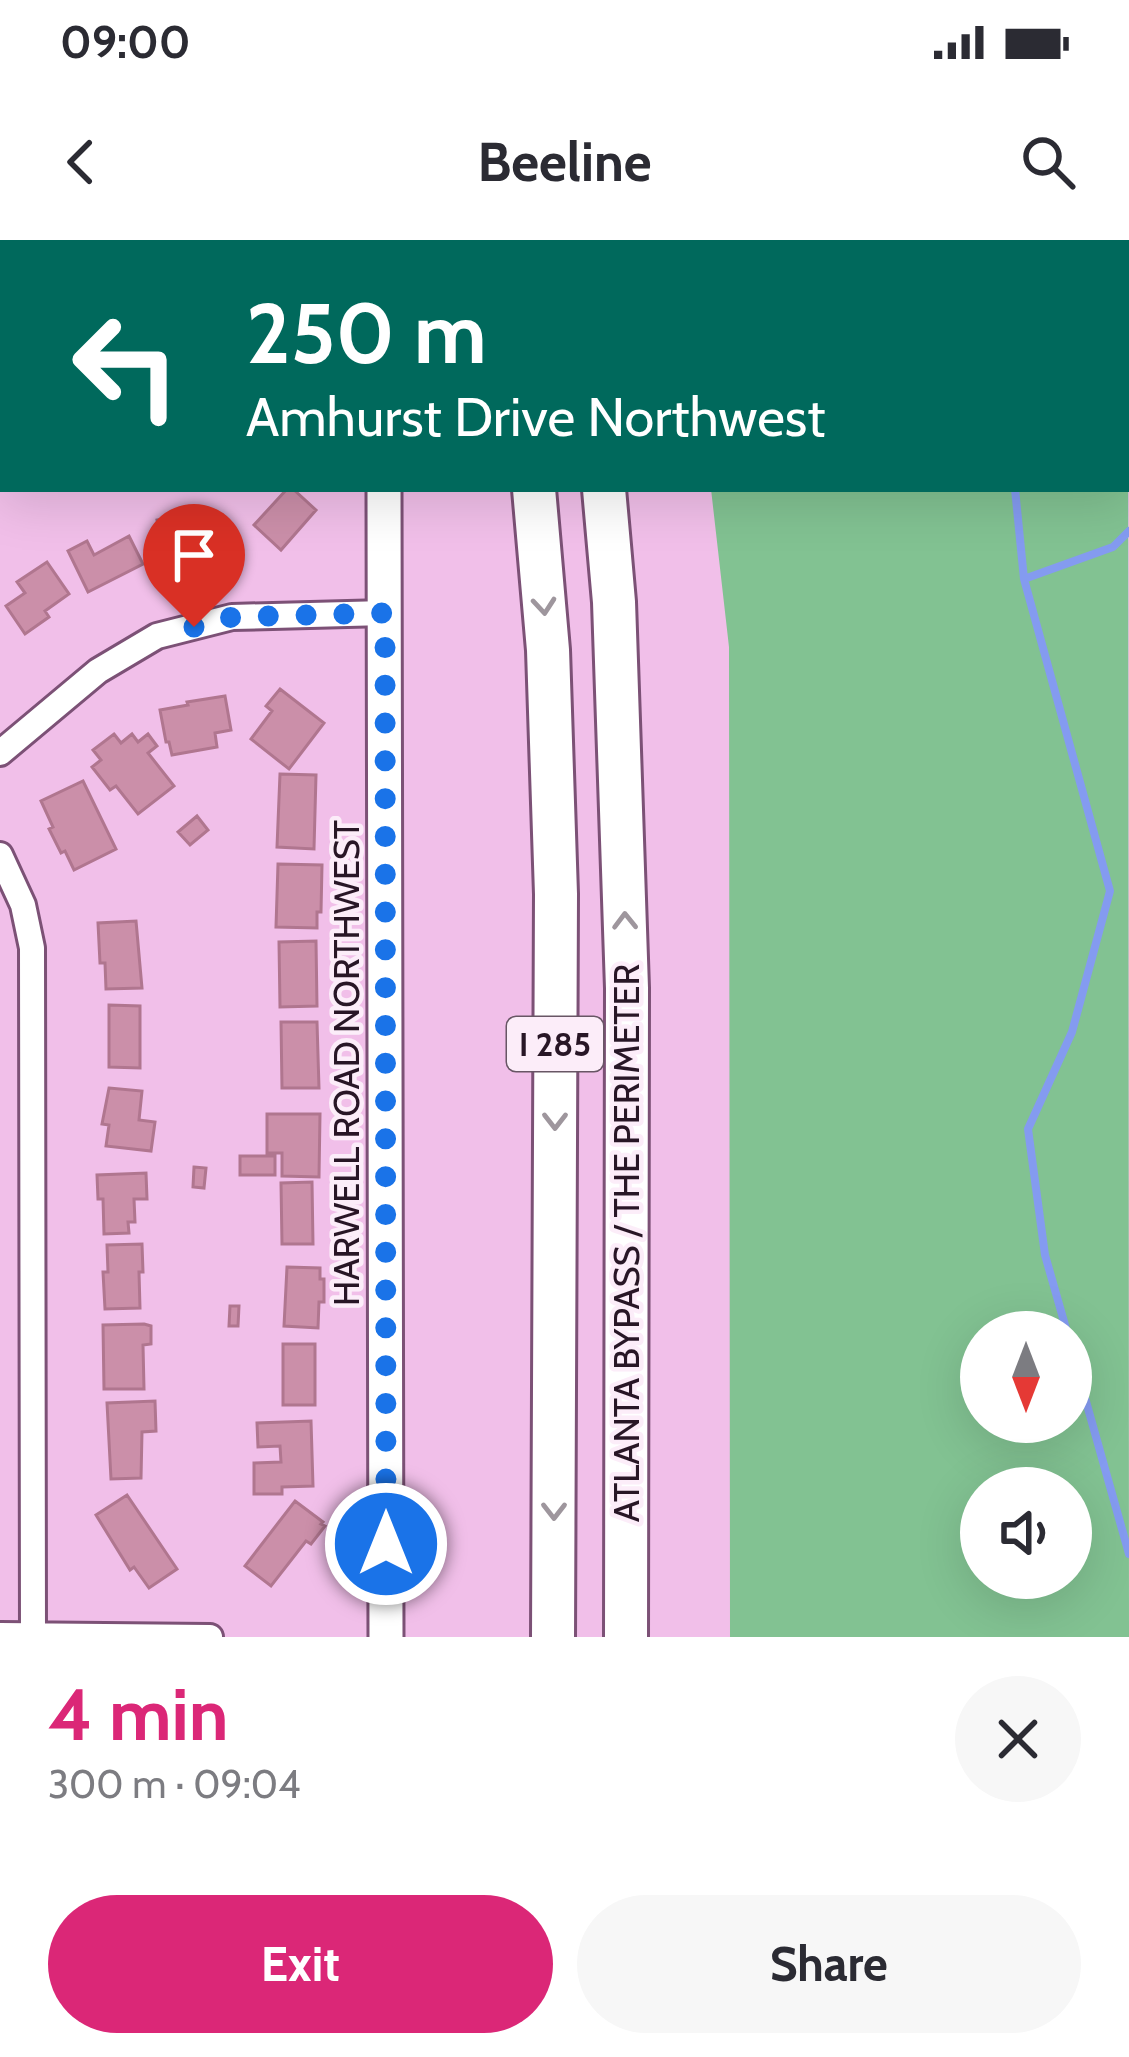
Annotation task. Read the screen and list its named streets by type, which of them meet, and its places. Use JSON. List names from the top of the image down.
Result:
{
  "streets": {
    "highway": ["I 285", "ATLANTA BYPASS / THE PERIMETER"],
    "street": ["HARWELL ROAD NORTHWEST"]
  },
  "north": "bottom",
  "page": {
    "status": "09:00",
    "header": "Beeline",
    "turn": ["250 m", "Amhurst Drive Northwest"],
    "heading": ["4 min", "300 m · 09:04"],
    "buttons": ["Exit", "Share"]
  }
}
